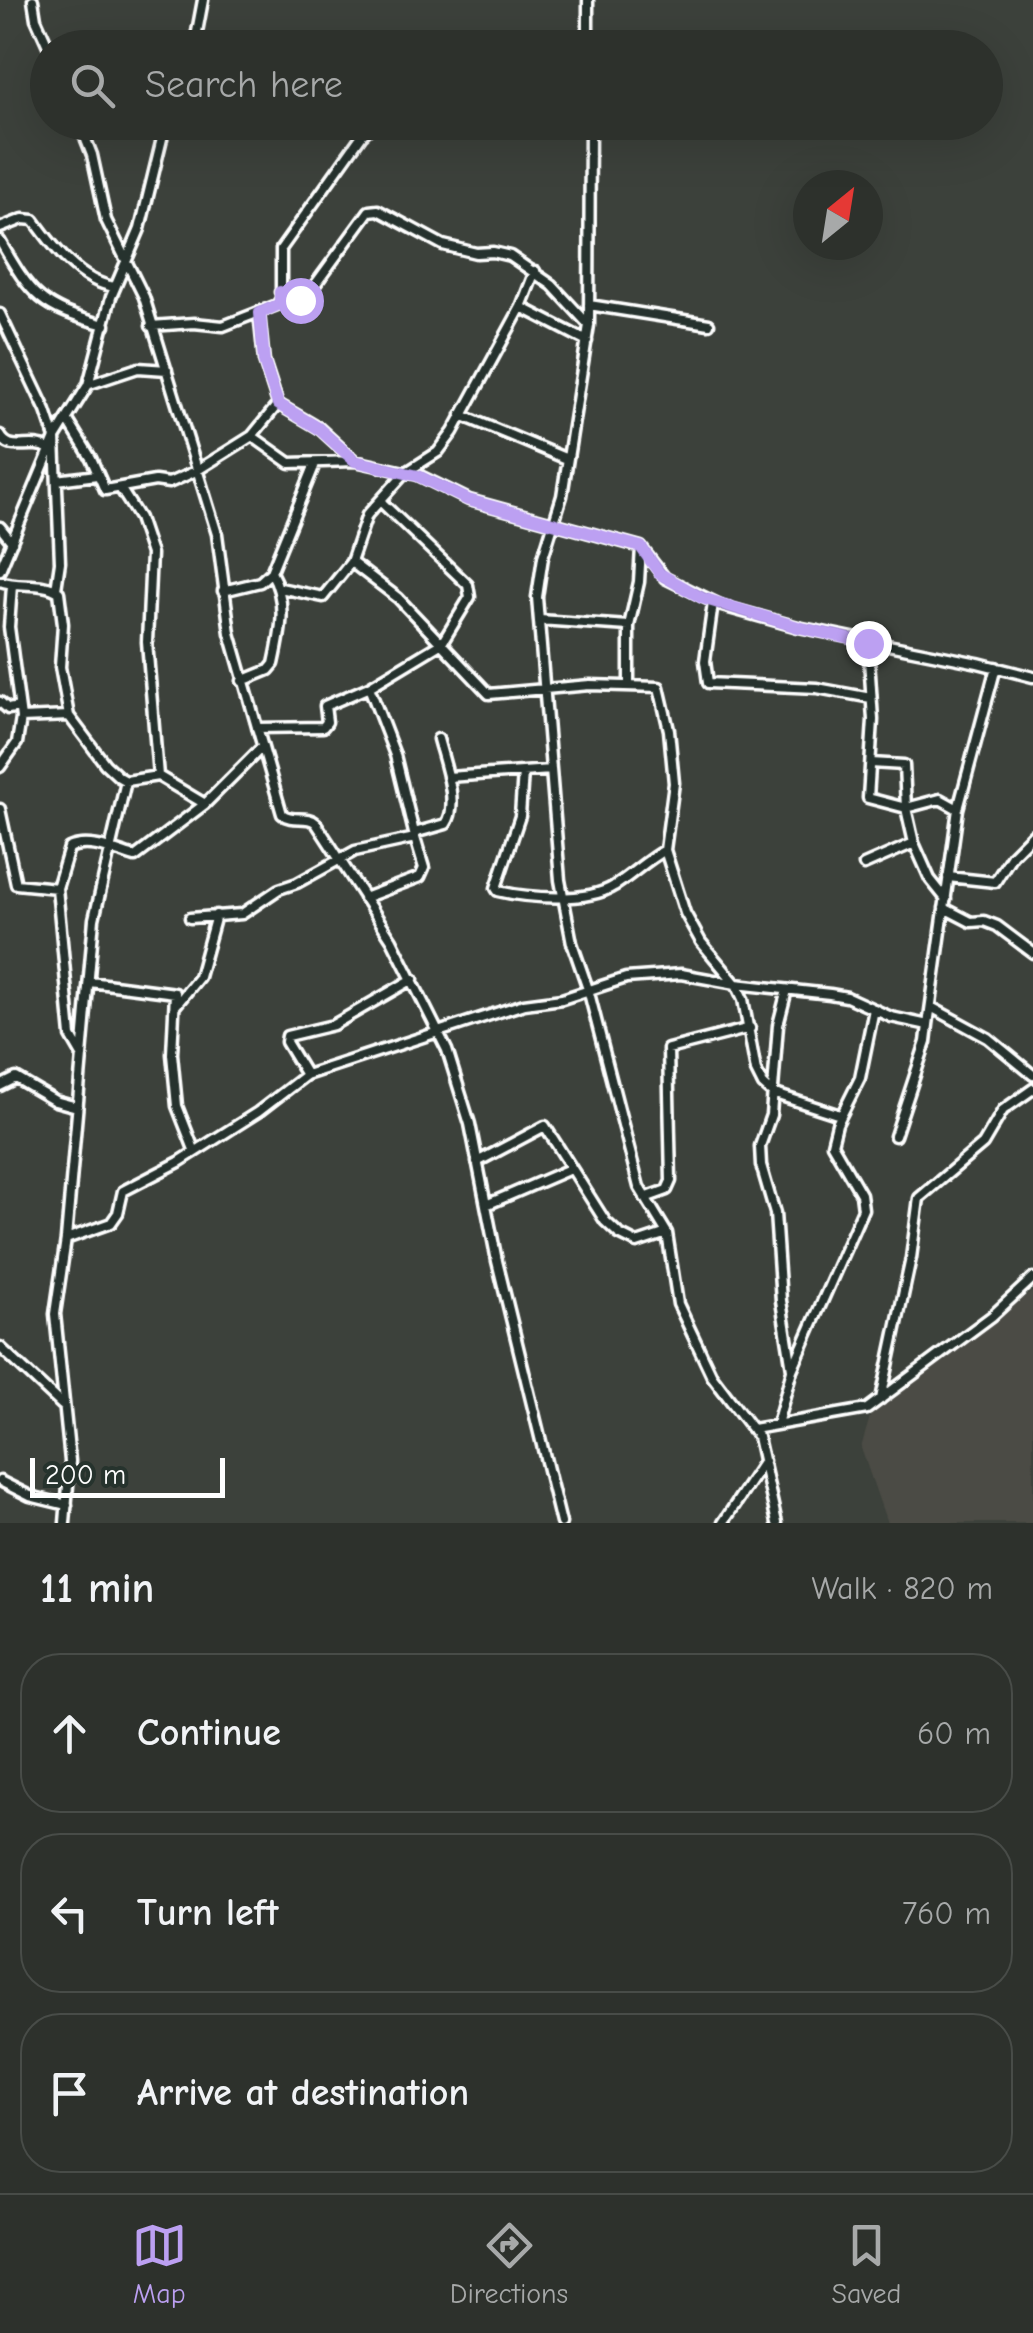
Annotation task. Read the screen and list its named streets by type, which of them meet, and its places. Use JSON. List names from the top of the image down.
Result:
{
  "scale_bar": "200 m",
  "north": "top right",
  "page": {
    "search": "Search here",
    "scale": "200 m",
    "heading": ["11 min", "Walk · 820 m"],
    "list": [
      ["Continue", "60 m"],
      ["Turn left", "760 m"],
      "Arrive at destination"
    ],
    "nav": ["Map", "Directions", "Saved"]
  }
}
